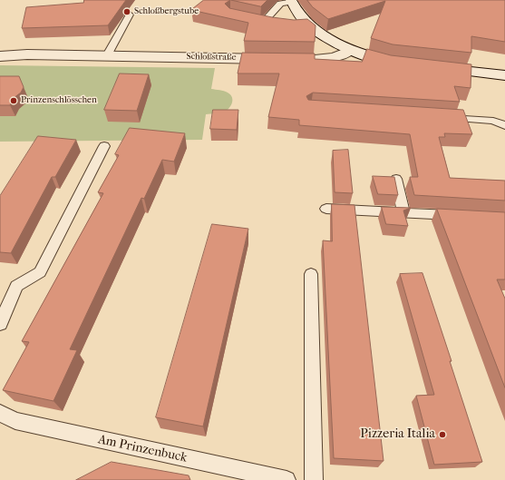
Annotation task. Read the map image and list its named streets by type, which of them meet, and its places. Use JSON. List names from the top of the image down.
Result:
{
  "streets": {
    "street": ["Schloßstraße"],
    "lane": ["Am Prinzenbuck"]
  },
  "places": ["Schloßbergstube", "Prinzenschlösschen", "Pizzeria Italia"]
}
